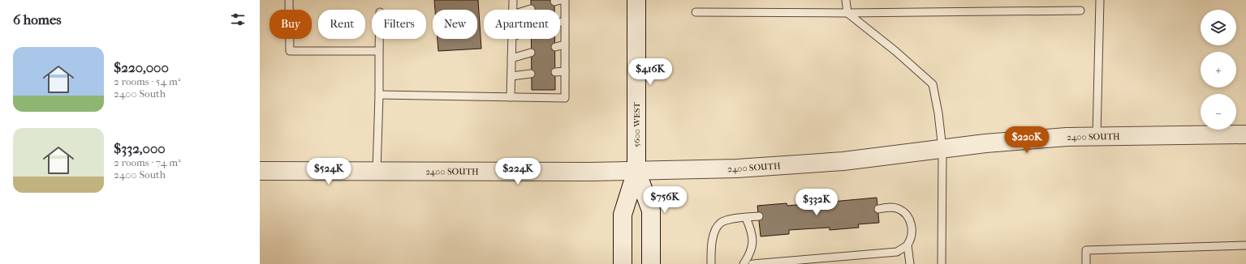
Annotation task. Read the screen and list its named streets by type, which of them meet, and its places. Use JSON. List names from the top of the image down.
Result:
{
  "streets": {
    "street": ["5600 WEST", "2400 SOUTH"]
  },
  "crossings": [
    ["5600 WEST", "2400 SOUTH"]
  ],
  "page": {
    "heading": "6 homes",
    "map_buttons": ["+", "−"],
    "chip": [
      "Buy",
      "Rent",
      "Filters",
      "New",
      "Apartment"
    ],
    "list": [
      {
        "name": "$220,000",
        "note": "2 rooms · 54 m² · 2400 South"
      },
      {
        "name": "$332,000",
        "note": "2 rooms · 74 m² · 2400 South"
      }
    ],
    "price": [
      "$416K",
      "$220K",
      "$524K",
      "$224K",
      "$756K",
      "$332K"
    ]
  }
}
